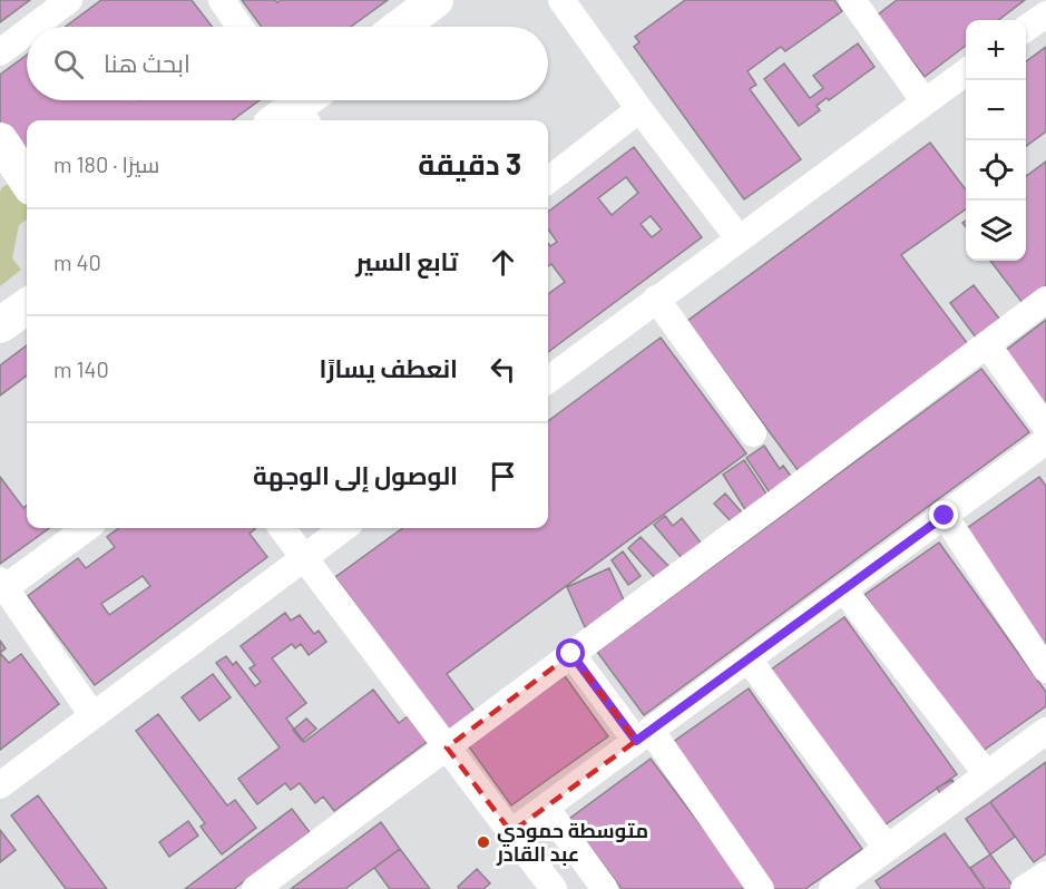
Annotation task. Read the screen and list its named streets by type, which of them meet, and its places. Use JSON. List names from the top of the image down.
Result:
{
  "places": ["متوسطة حمودي عبد القادر"],
  "page": {
    "map_buttons": ["+", "−"],
    "search": "ابحث هنا",
    "heading": ["3 دقيقة", "سيرًا · 180 m"],
    "list": [
      ["تابع السير", "40 m"],
      ["انعطف يسارًا", "140 m"],
      "الوصول إلى الوجهة"
    ]
  }
}
